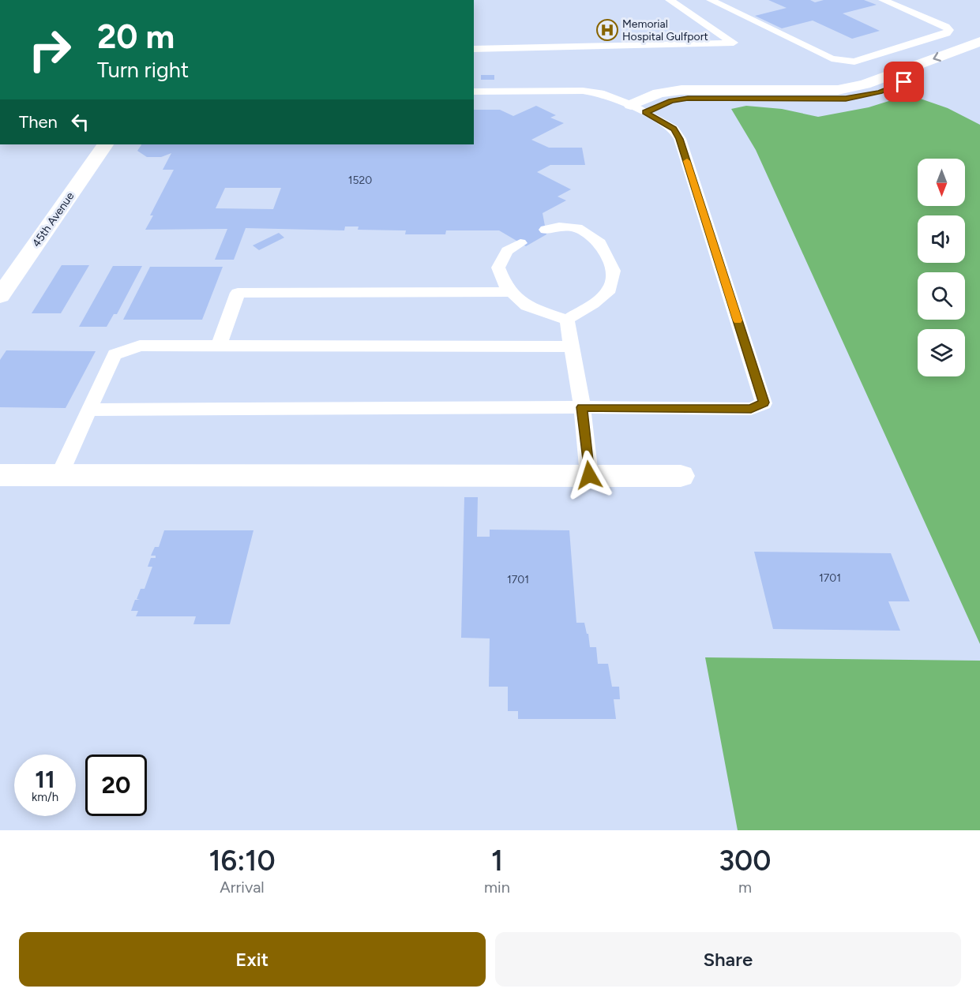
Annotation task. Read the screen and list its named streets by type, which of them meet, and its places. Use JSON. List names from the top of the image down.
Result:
{
  "streets": {
    "street": ["45th Avenue"]
  },
  "places": {
    "hospital": ["Memorial Hospital Gulfport"]
  },
  "house_numbers": ["1520", "1701", "1701"],
  "north": "bottom",
  "page": {
    "turn": ["20 m", "Turn right"],
    "then": "Then",
    "speed": "11 km/h",
    "limit": "20",
    "eta": [
      "16:10",
      "Arrival",
      "1",
      "min",
      "300",
      "m"
    ],
    "buttons": ["Exit", "Share"]
  }
}
